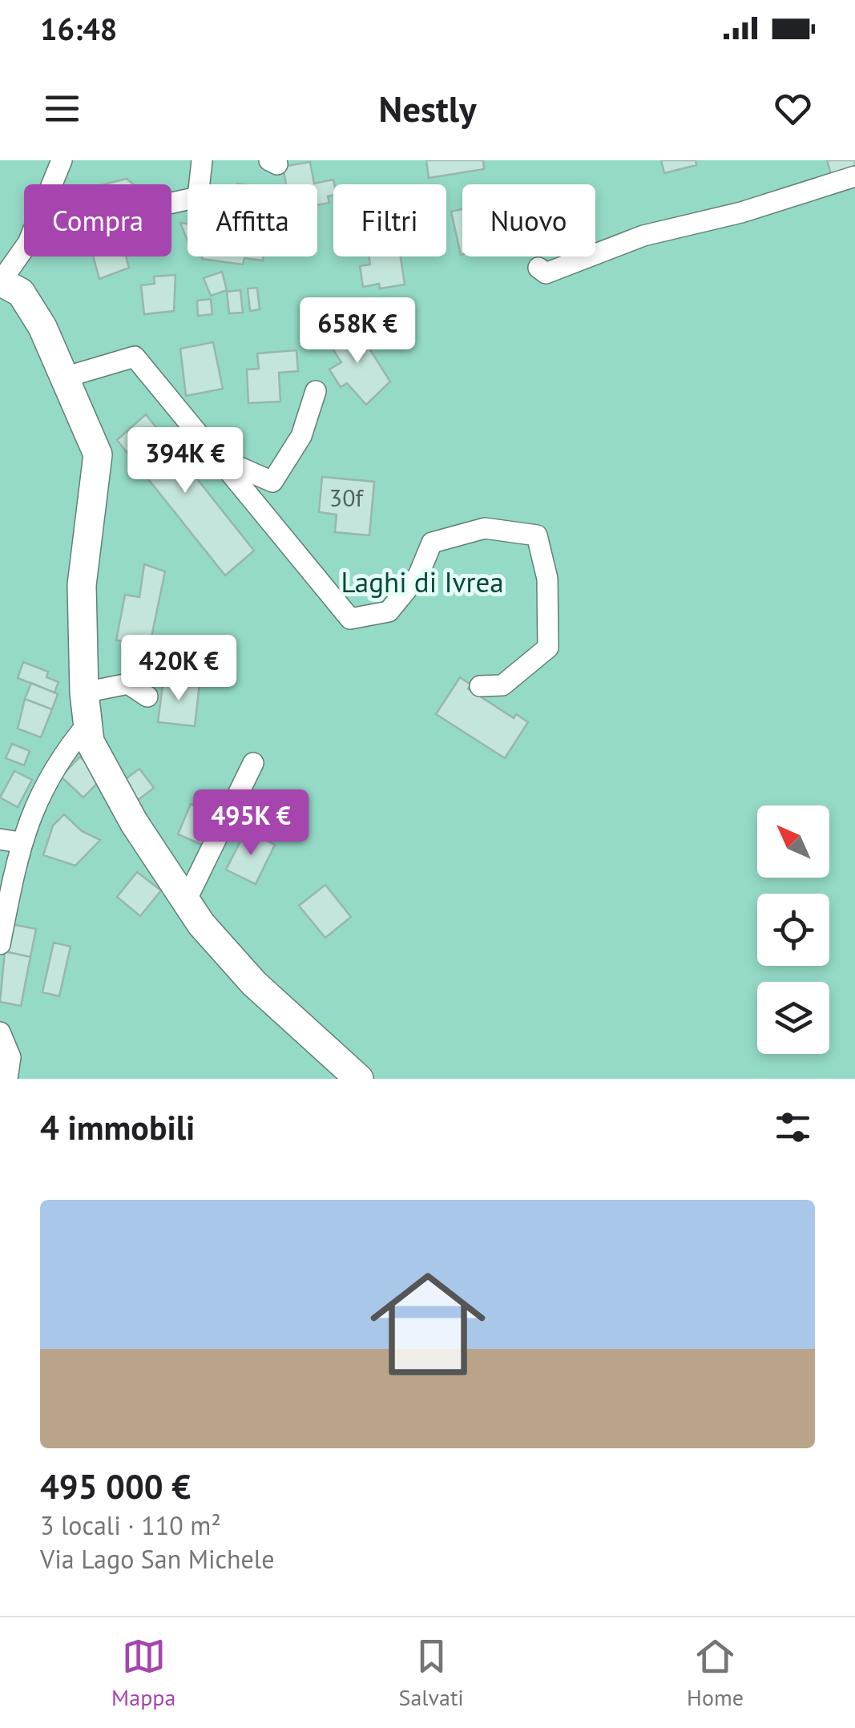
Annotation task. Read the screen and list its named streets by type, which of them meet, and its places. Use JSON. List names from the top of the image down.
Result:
{
  "parks": ["Laghi di Ivrea"],
  "house_numbers": ["30f"],
  "north": "top left",
  "page": {
    "status": "16:48",
    "header": "Nestly",
    "chip": [
      "Compra",
      "Affitta",
      "Filtri",
      "Nuovo"
    ],
    "price": [
      "658K €",
      "394K €",
      "420K €",
      "495K €"
    ],
    "heading": "4 immobili",
    "list": [
      {
        "name": "495 000 €",
        "note": "3 locali · 110 m² · Via Lago San Michele"
      }
    ],
    "tabs": ["Mappa", "Salvati", "Home"]
  }
}
